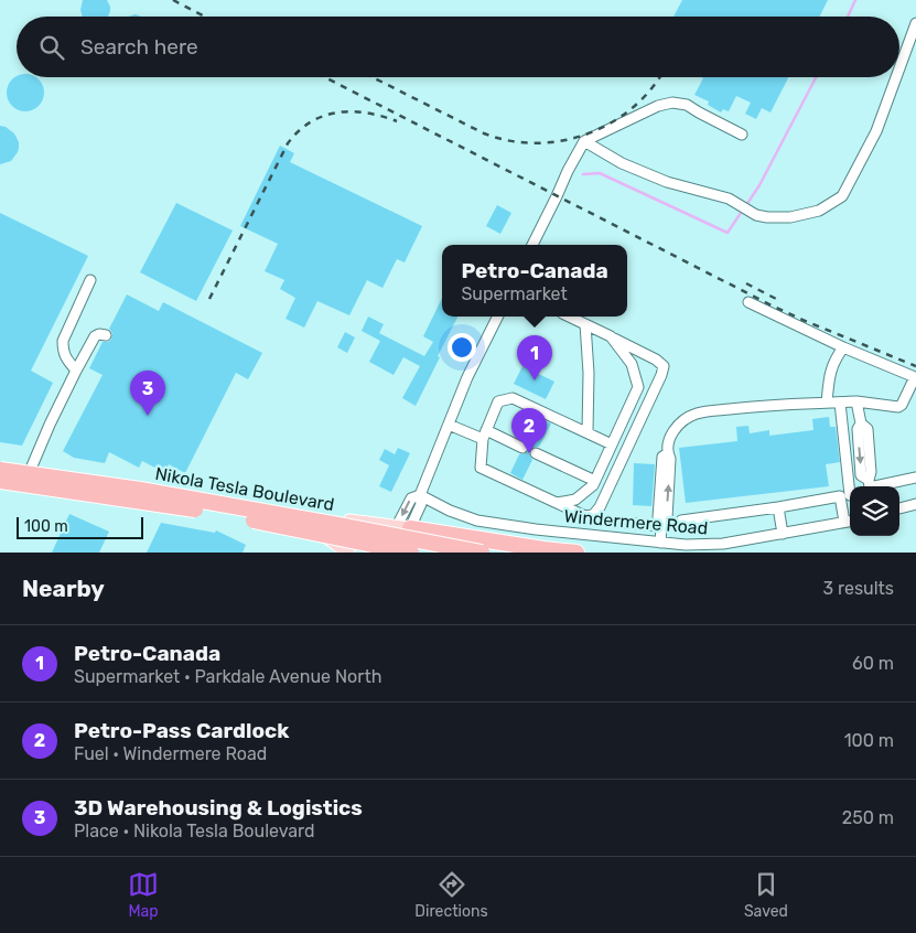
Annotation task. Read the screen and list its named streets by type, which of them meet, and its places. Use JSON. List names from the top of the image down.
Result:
{
  "streets": {
    "highway": ["Nikola Tesla Boulevard"],
    "street": ["Windermere Road"]
  },
  "scale_bar": "100 m",
  "page": {
    "search": "Search here",
    "popup": ["Petro-Canada", "Supermarket"],
    "pins": ["1", "3", "2"],
    "scale": "100 m",
    "heading": ["Nearby", "3 results"],
    "list": [
      {
        "mark": "1",
        "name": "Petro-Canada",
        "note": "Supermarket · Parkdale Avenue North",
        "value": "60 m"
      },
      {
        "mark": "2",
        "name": "Petro-Pass Cardlock",
        "note": "Fuel · Windermere Road",
        "value": "100 m"
      },
      {
        "mark": "3",
        "name": "3D Warehousing & Logistics",
        "note": "Place · Nikola Tesla Boulevard",
        "value": "250 m"
      }
    ],
    "nav": ["Map", "Directions", "Saved"]
  }
}
